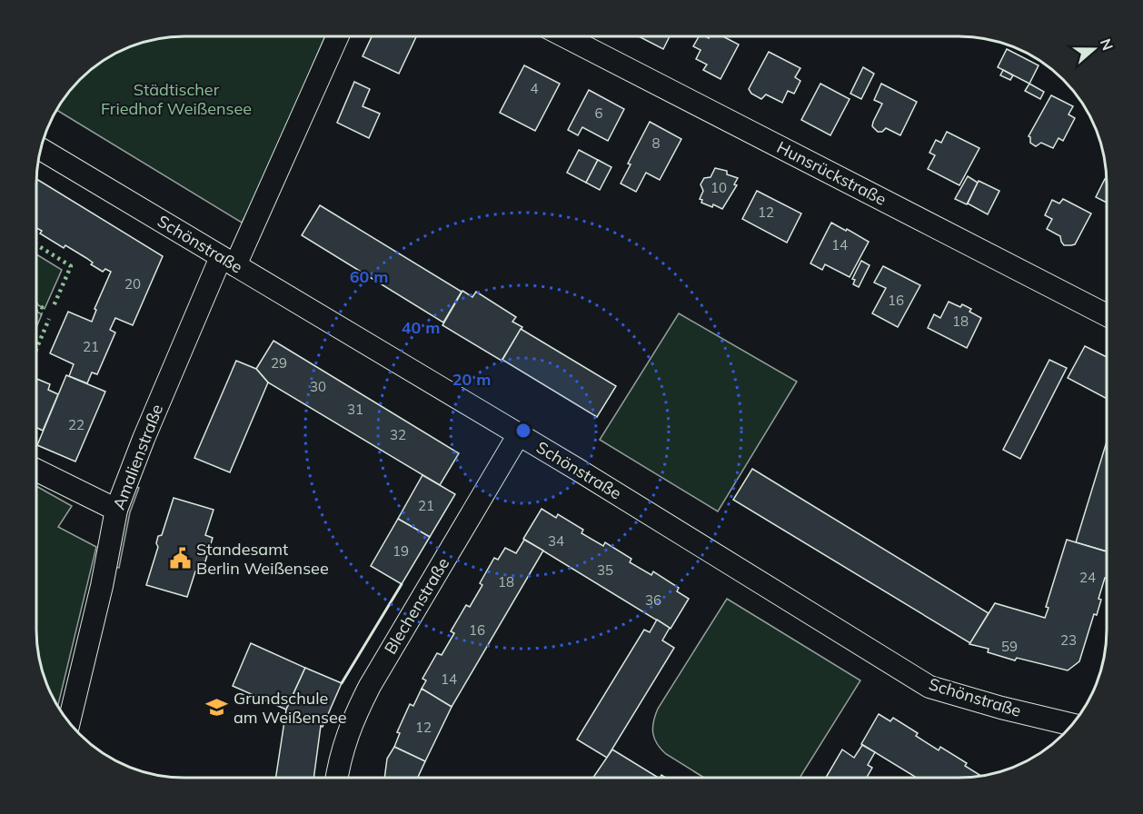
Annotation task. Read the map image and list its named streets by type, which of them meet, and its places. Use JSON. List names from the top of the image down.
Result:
{
  "streets": {
    "street": [
      "Hunsrückstraße",
      "Schönstraße",
      "Amalienstraße",
      "Blechenstraße"
    ]
  },
  "crossings": [
    ["Schönstraße", "Amalienstraße"],
    ["Schönstraße", "Blechenstraße"]
  ],
  "parks": ["Städtischer Friedhof Weißensee"],
  "places": {
    "public building": ["Standesamt Berlin Weißensee"],
    "school or university": ["Grundschule am Weißensee"]
  },
  "house_numbers": [
    "4",
    "6",
    "8",
    "10",
    "12",
    "14",
    "20",
    "16",
    "18",
    "21",
    "29",
    "30",
    "31",
    "22",
    "32",
    "21",
    "34",
    "19",
    "35",
    "24",
    "18",
    "36",
    "16",
    "23",
    "59",
    "14",
    "12"
  ],
  "north": "right",
  "rings": ["60 m", "40 m", "20 m"]
}
